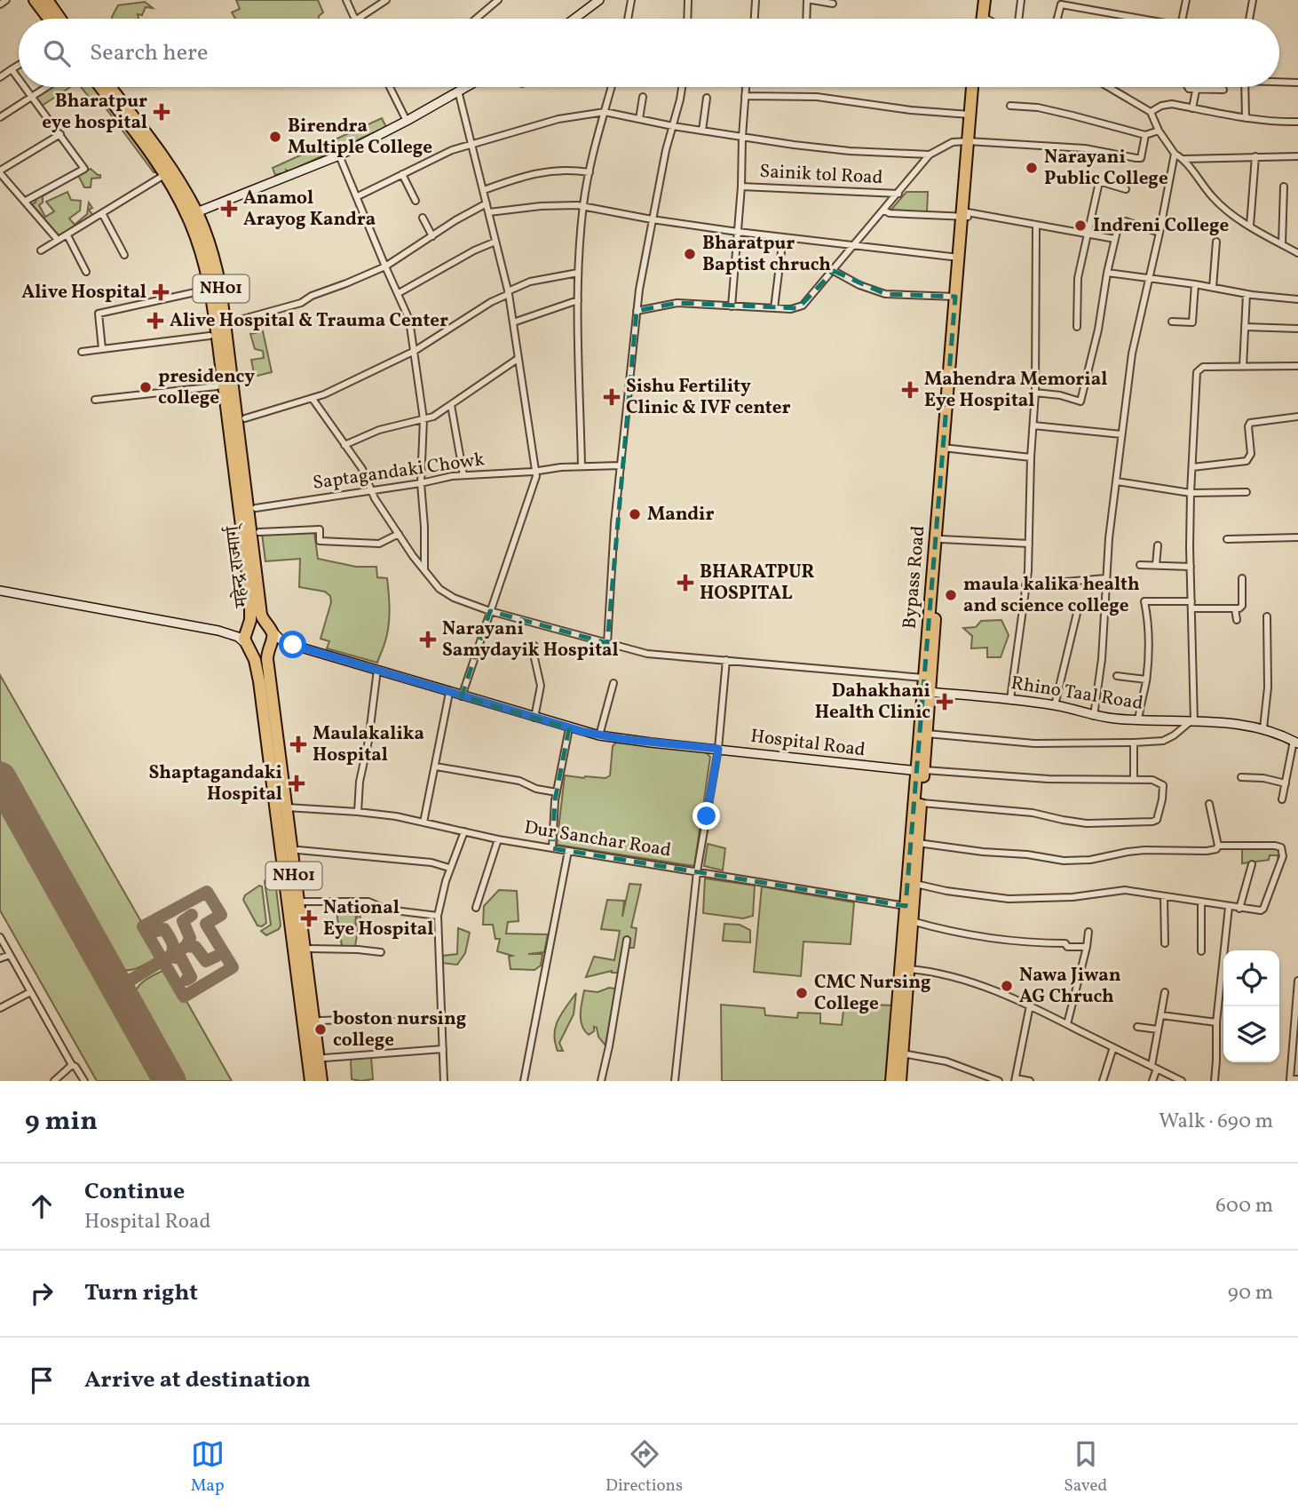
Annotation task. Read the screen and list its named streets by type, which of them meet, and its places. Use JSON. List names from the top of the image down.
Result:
{
  "streets": {
    "highway": ["NH01", "महेन्द्र राज्मार्ग्", "Bypass Road"],
    "street": [
      "Sainik tol Road",
      "Saptagandaki Chowk",
      "Rhino Taal Road",
      "Hospital Road",
      "Dur Sanchar Road"
    ]
  },
  "crossings": [
    ["महेन्द्र राज्मार्ग्", "Hospital Road"],
    ["महेन्द्र राज्मार्ग्", "Dur Sanchar Road"],
    ["Bypass Road", "Rhino Taal Road"],
    ["Bypass Road", "Hospital Road"],
    ["Bypass Road", "Dur Sanchar Road"]
  ],
  "places": {
    "health": [
      "Bharatpur eye hospital",
      "Anamol Arayog Kandra",
      "Alive Hospital",
      "Alive Hospital & Trauma Center",
      "Mahendra Memorial Eye Hospital",
      "Sishu Fertility Clinic & IVF center",
      "BHARATPUR HOSPITAL",
      "Narayani Samydayik Hospital",
      "Dahakhani Health Clinic",
      "Maulakalika Hospital",
      "Shaptagandaki Hospital",
      "National Eye Hospital"
    ],
    "other": [
      "Birendra Multiple College",
      "Narayani Public College",
      "Indreni College",
      "Bharatpur Baptist chruch",
      "presidency college",
      "Mandir",
      "maula kalika health and science college",
      "Nawa Jiwan AG Chruch",
      "CMC Nursing College",
      "boston nursing college"
    ]
  },
  "page": {
    "search": "Search here",
    "heading": ["9 min", "Walk · 690 m"],
    "list": [
      ["Continue", "Hospital Road", "600 m"],
      ["Turn right", "90 m"],
      "Arrive at destination"
    ],
    "nav": ["Map", "Directions", "Saved"]
  }
}
